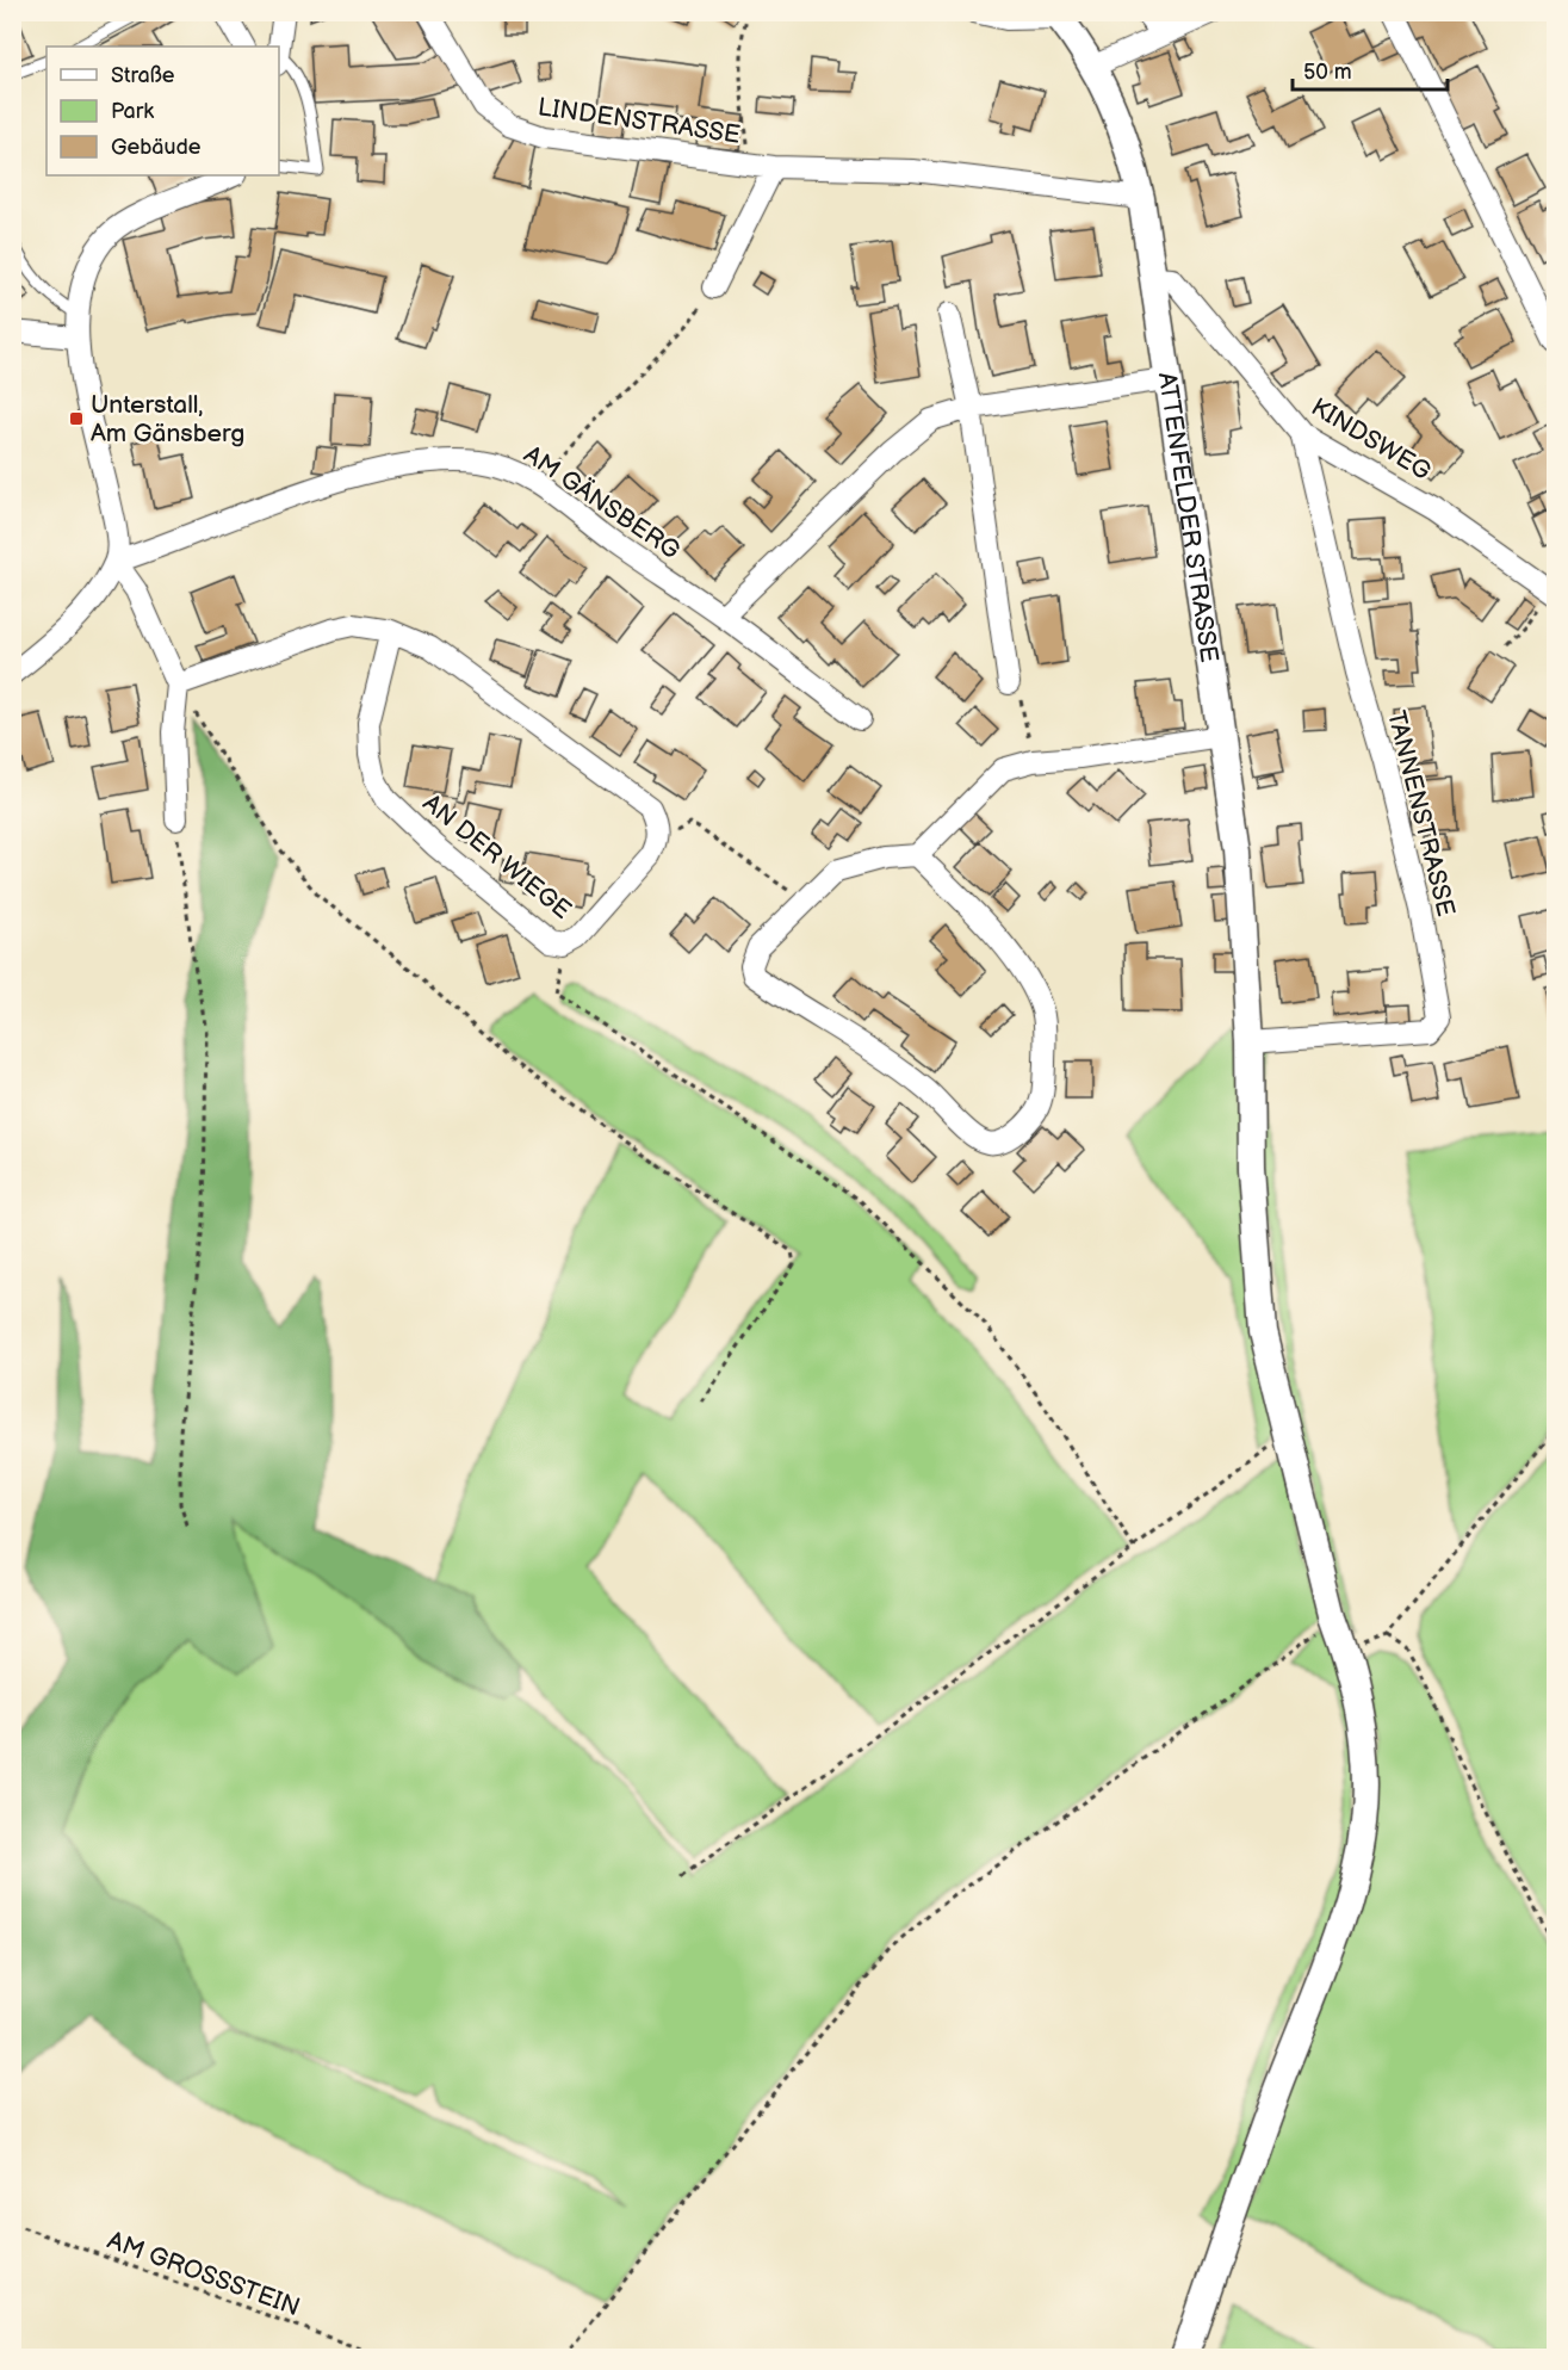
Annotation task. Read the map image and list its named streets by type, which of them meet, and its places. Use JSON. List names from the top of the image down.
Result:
{
  "streets": {
    "street": [
      "LINDENSTRASSE",
      "KINDSWEG",
      "AM GÄNSBERG",
      "ATTENFELDER STRASSE",
      "TANNENSTRASSE",
      "AN DER WIEGE"
    ],
    "path": ["AM GROSSSTEIN"]
  },
  "crossings": [
    ["LINDENSTRASSE", "ATTENFELDER STRASSE"],
    ["KINDSWEG", "ATTENFELDER STRASSE"],
    ["KINDSWEG", "TANNENSTRASSE"],
    ["ATTENFELDER STRASSE", "TANNENSTRASSE"]
  ],
  "places": {
    "transit": ["Unterstall, Am Gänsberg"]
  },
  "legend": ["Straße", "Park", "Gebäude"],
  "scale_bar": "50 m"
}
